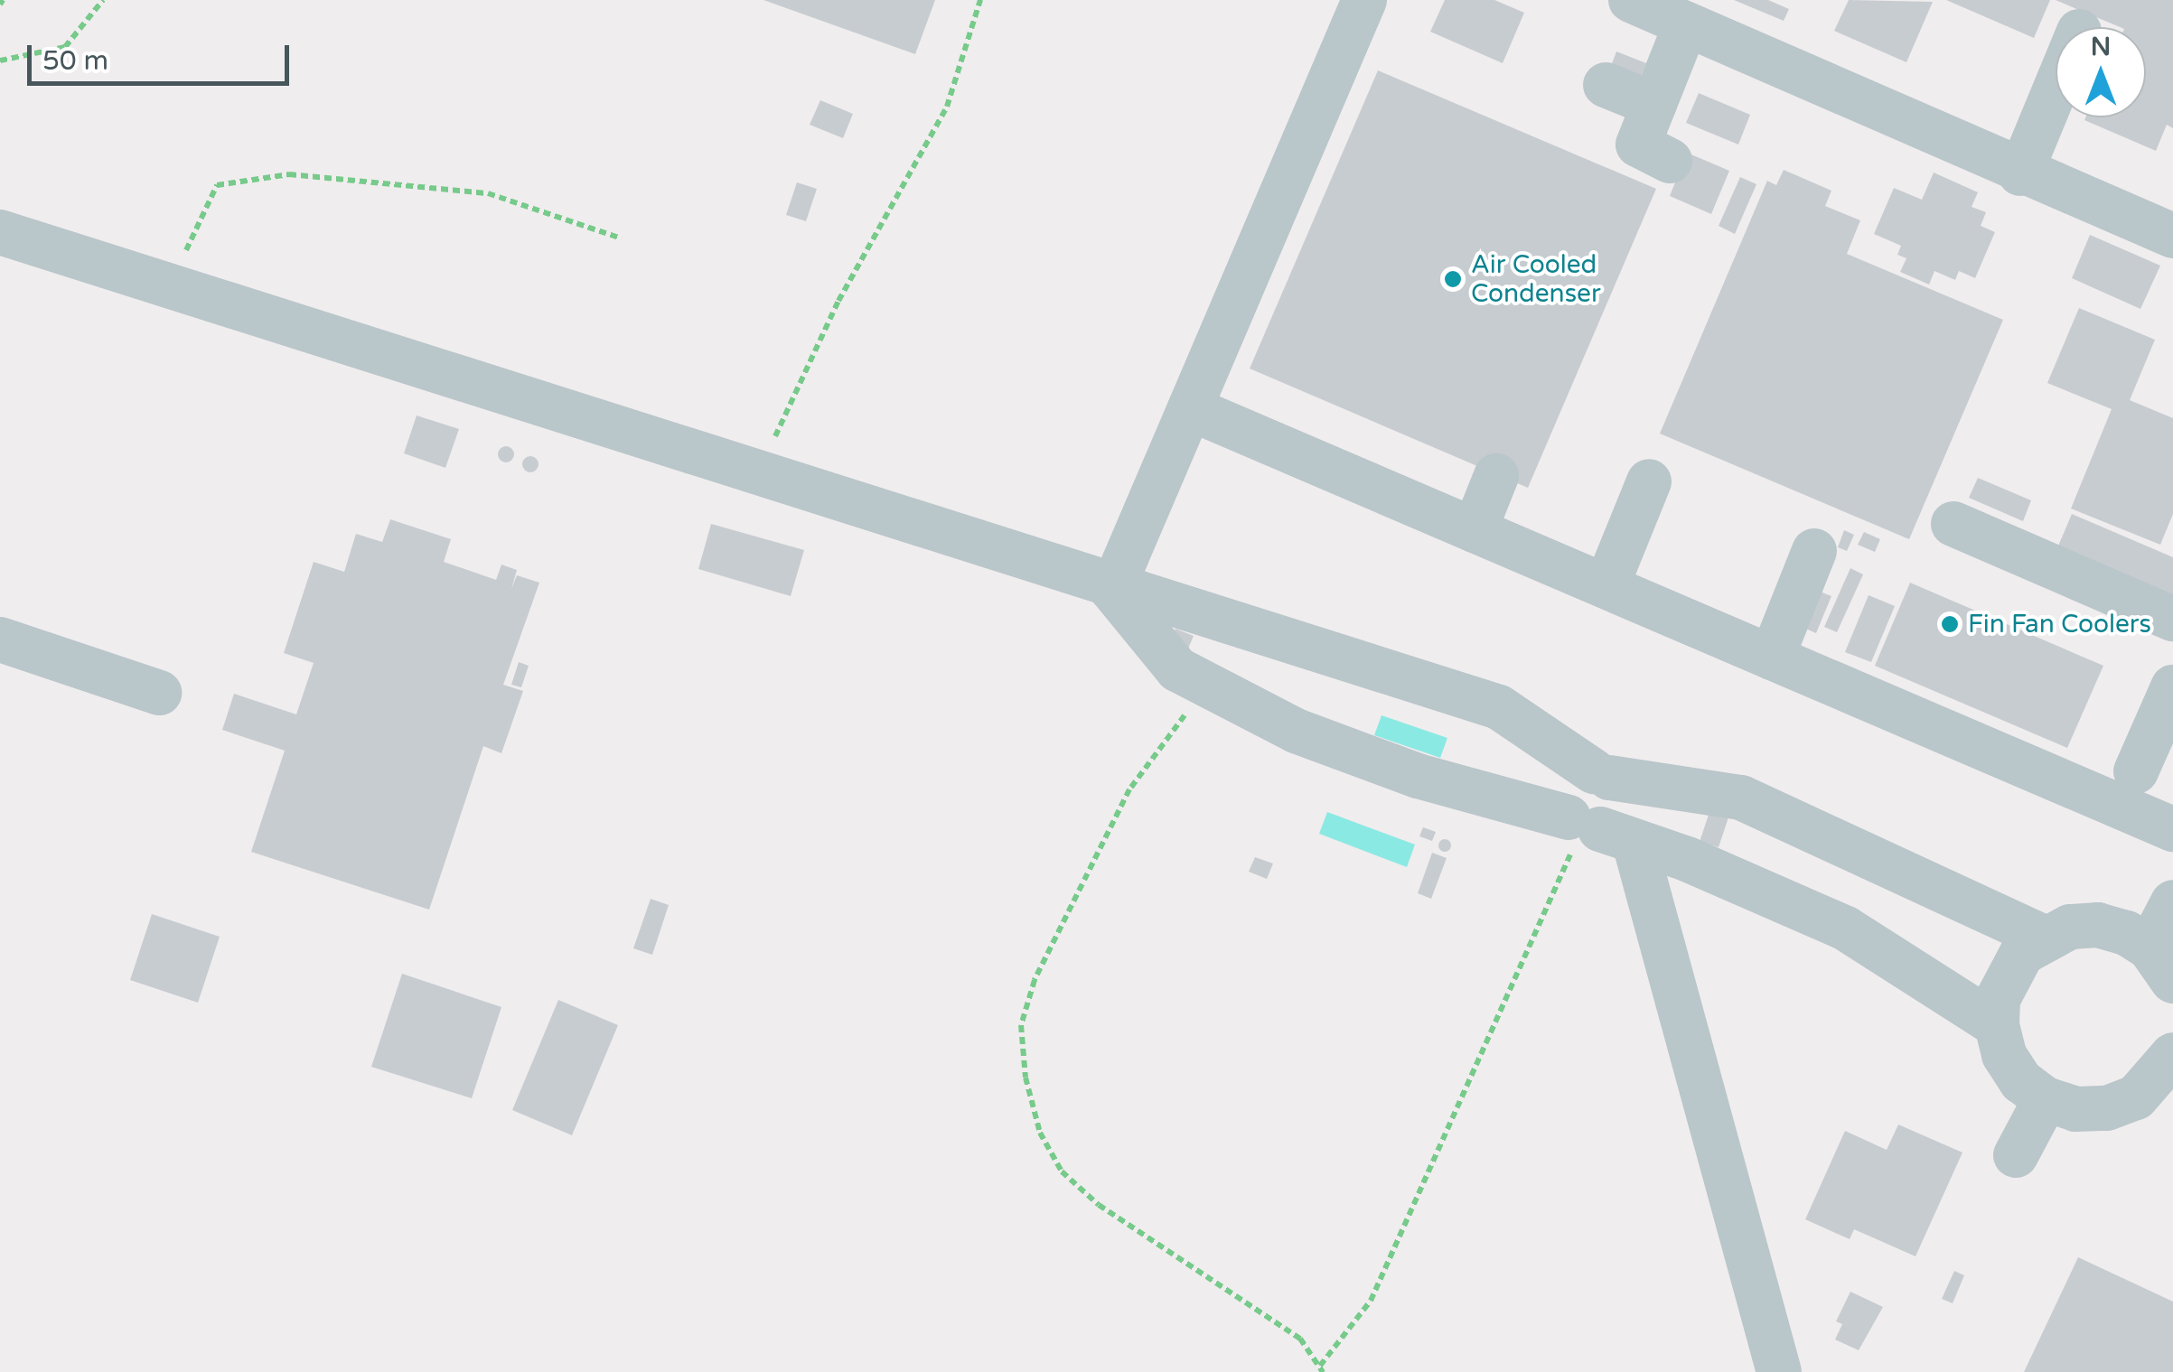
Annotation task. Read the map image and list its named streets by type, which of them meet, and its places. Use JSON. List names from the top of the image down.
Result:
{
  "places": ["Air Cooled Condenser", "Fin Fan Coolers"],
  "scale_bar": "50 m",
  "north": "top"
}
